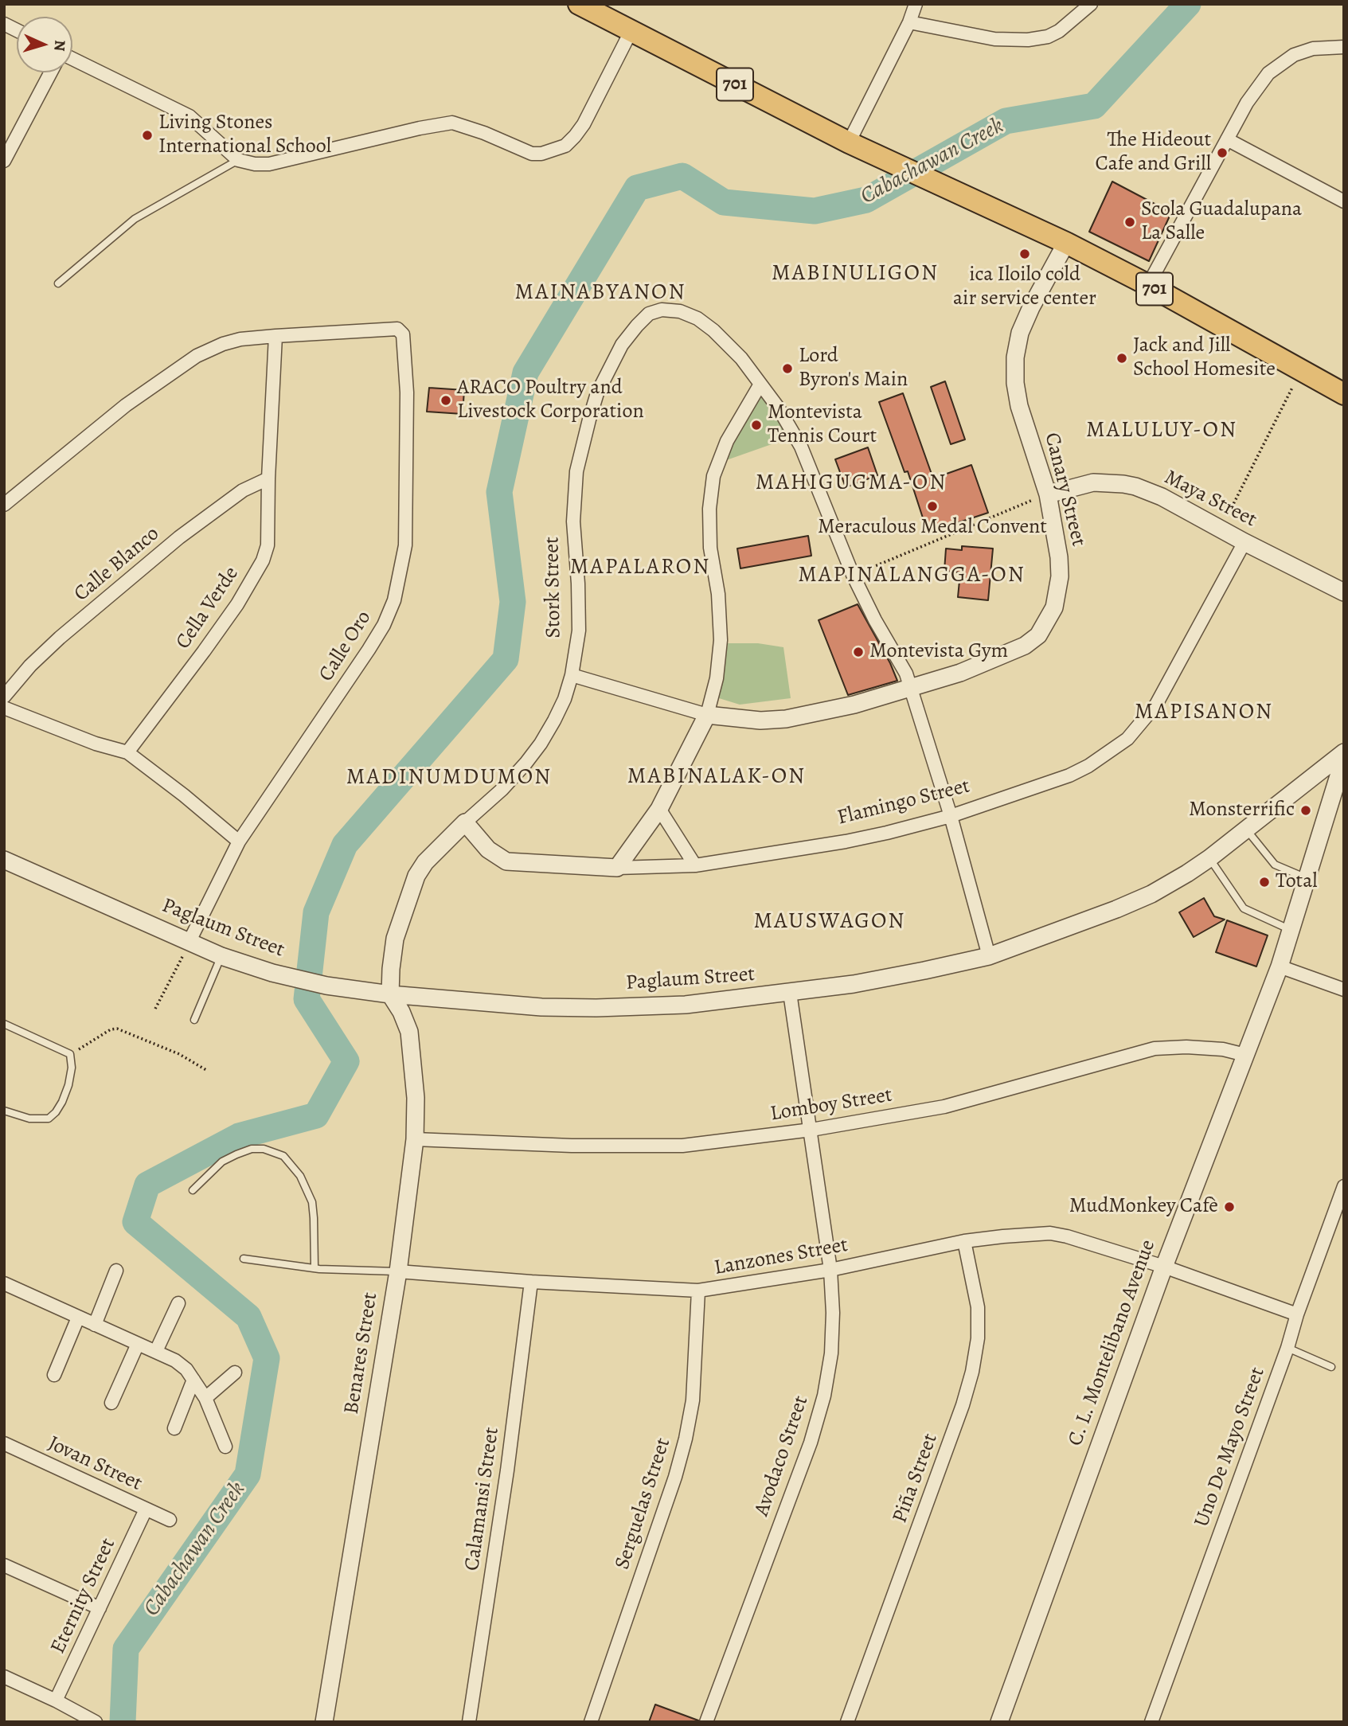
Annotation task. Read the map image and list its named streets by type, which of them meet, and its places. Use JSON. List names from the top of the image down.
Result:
{
  "streets": {
    "main road": ["701"],
    "street": [
      "Canary Street",
      "Maya Street",
      "Calle Blanco",
      "Stork Street",
      "Cella Verde",
      "Calle Oro",
      "Flamingo Street",
      "Paglaum Street",
      "Lomboy Street",
      "Lanzones Street",
      "C. L. Montelibano Avenue",
      "Benares Street",
      "Uno De Mayo Street",
      "Avodaco Street",
      "Jovan Street",
      "Piña Street",
      "Calamansi Street",
      "Serguelas Street",
      "Eternity Street"
    ]
  },
  "crossings": [
    ["701", "Canary Street"],
    ["Canary Street", "Maya Street"],
    ["Canary Street", "Stork Street"],
    ["Maya Street", "Flamingo Street"],
    ["Calle Blanco", "Cella Verde"],
    ["Stork Street", "Flamingo Street"],
    ["Stork Street", "Paglaum Street"],
    ["Stork Street", "Benares Street"],
    ["Cella Verde", "Calle Oro"],
    ["Calle Oro", "Paglaum Street"],
    ["Paglaum Street", "Benares Street"],
    ["Paglaum Street", "Avodaco Street"],
    ["Lomboy Street", "C. L. Montelibano Avenue"],
    ["Lomboy Street", "Benares Street"],
    ["Lomboy Street", "Avodaco Street"],
    ["Lanzones Street", "C. L. Montelibano Avenue"],
    ["Lanzones Street", "Benares Street"],
    ["Lanzones Street", "Uno De Mayo Street"],
    ["Lanzones Street", "Avodaco Street"],
    ["Lanzones Street", "Piña Street"],
    ["Lanzones Street", "Calamansi Street"],
    ["Lanzones Street", "Serguelas Street"],
    ["Jovan Street", "Eternity Street"]
  ],
  "districts": [
    "MABINULIGON",
    "MAINABYANON",
    "MALULUY-ON",
    "MAHIGUGMA-ON",
    "MAPALARON",
    "MAPINALANGGA-ON",
    "MAPISANON",
    "MABINALAK-ON",
    "MADINUMDUMON",
    "MAUSWAGON"
  ],
  "water": ["Cabachawan Creek"],
  "places": [
    "Living Stones International School",
    "The Hideout Cafe and Grill",
    "Scola Guadalupana La Salle",
    "ica Iloilo cold air service center",
    "Jack and Jill School Homesite",
    "Lord Byron's Main",
    "ARACO Poultry and Livestock Corporation",
    "Montevista Tennis Court",
    "Meraculous Medal Convent",
    "Montevista Gym",
    "Monsterrific",
    "Total",
    "MudMonkey Cafè"
  ],
  "north": "right"
}
